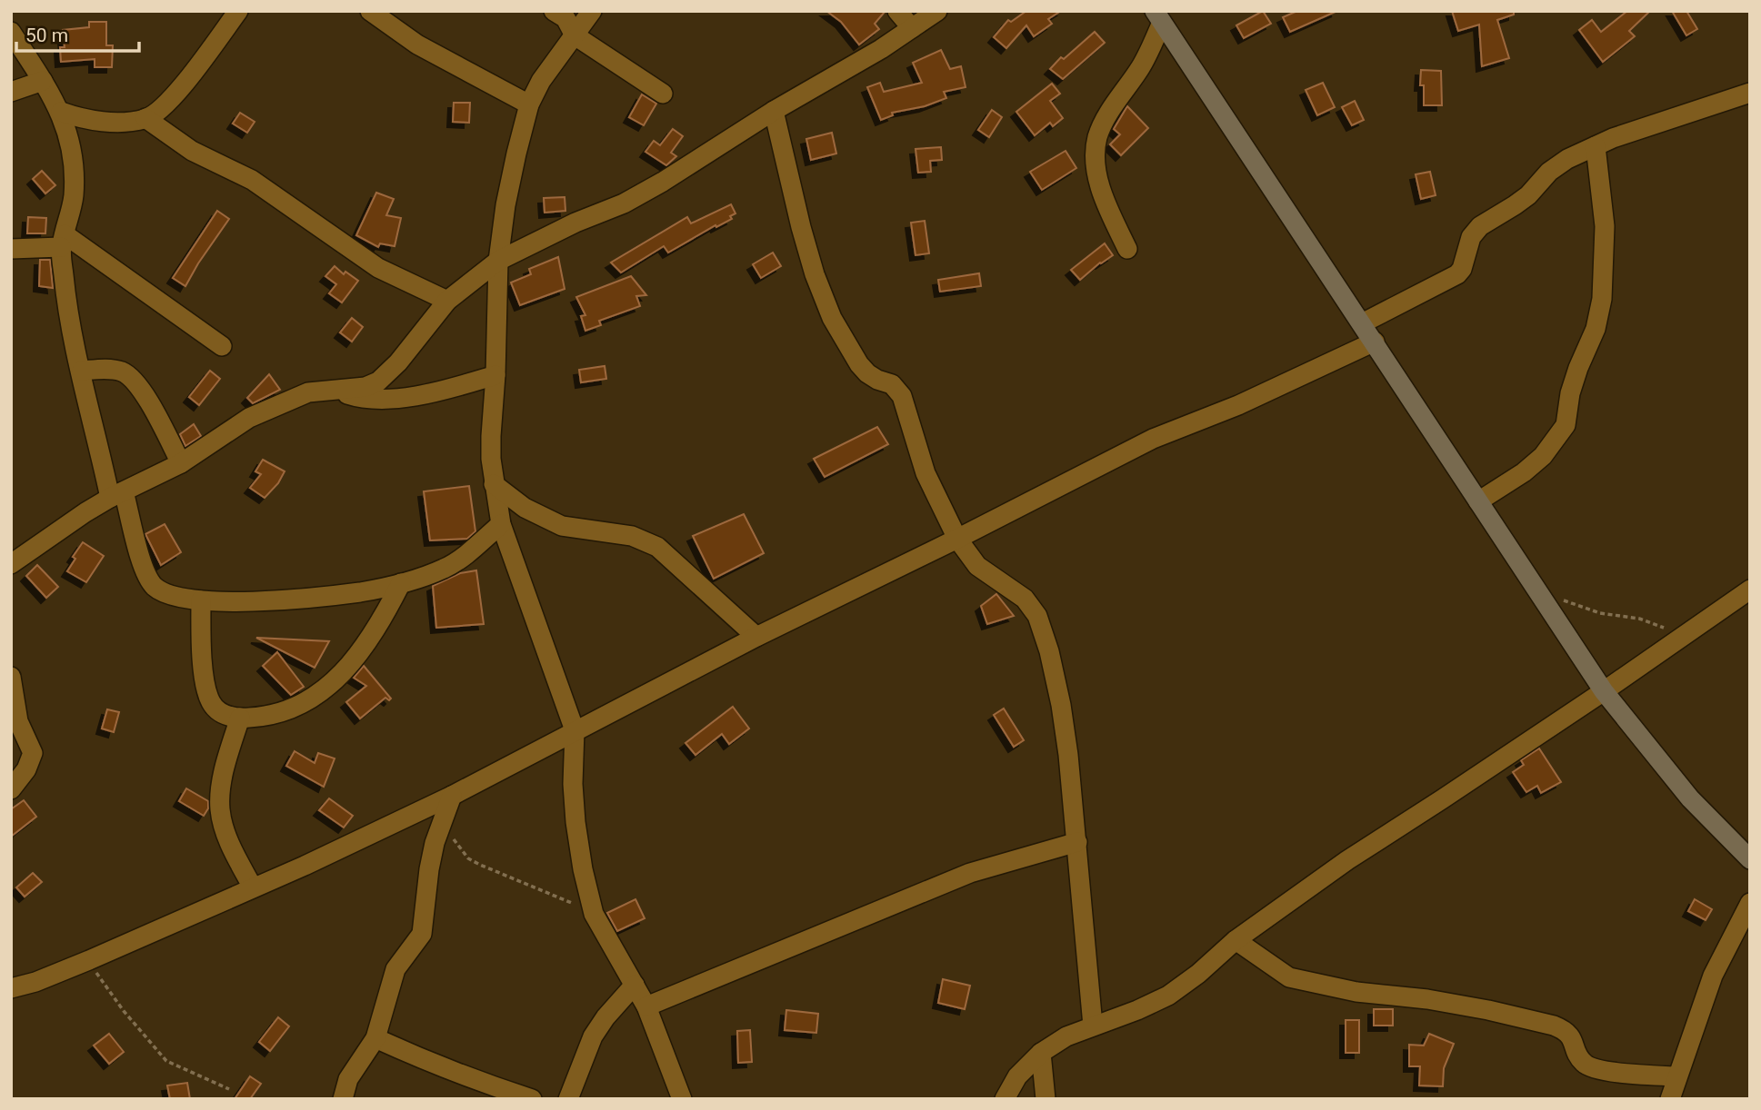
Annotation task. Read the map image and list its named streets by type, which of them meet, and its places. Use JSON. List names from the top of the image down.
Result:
{
  "scale_bar": "50 m"
}
